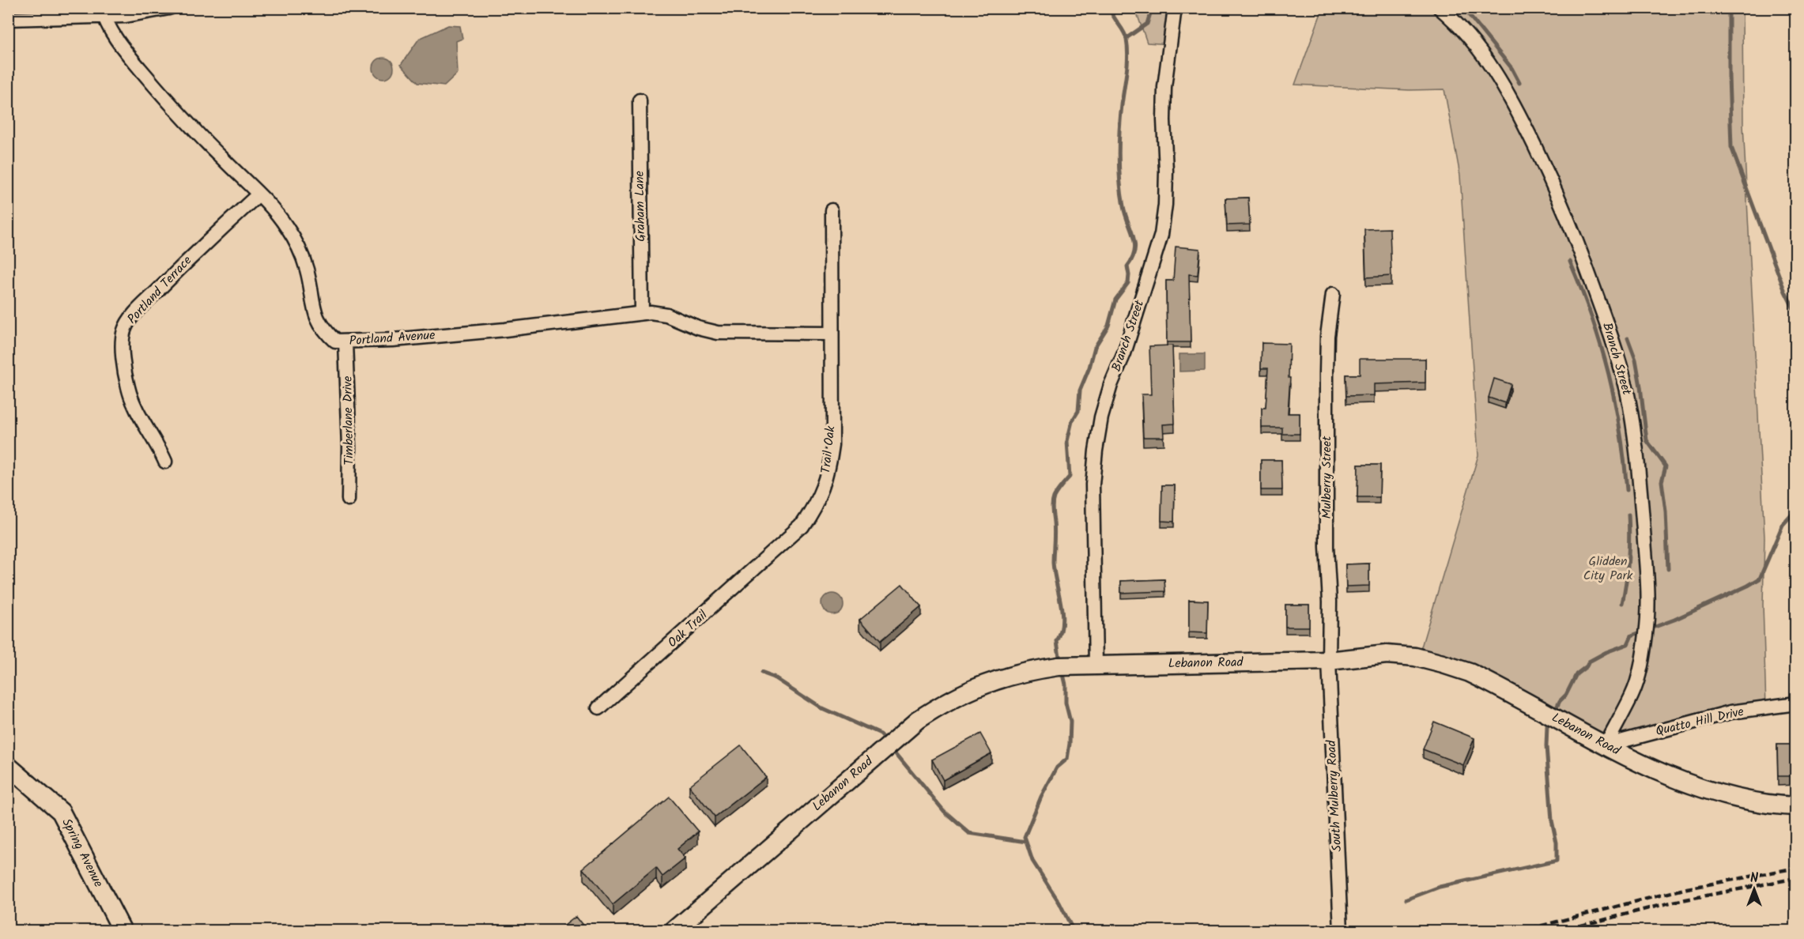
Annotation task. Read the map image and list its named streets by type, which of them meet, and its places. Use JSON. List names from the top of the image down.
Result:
{
  "streets": {
    "street": [
      "Graham Lane",
      "Portland Terrace",
      "Branch Street",
      "Portland Avenue",
      "Timberlane Drive",
      "Trail Oak",
      "Mulberry Street",
      "Oak Trail",
      "Lebanon Road",
      "Quatto Hill Drive",
      "South Mulberry Road",
      "Spring Avenue"
    ]
  },
  "crossings": [
    ["Graham Lane", "Portland Avenue"],
    ["Portland Terrace", "Portland Avenue"],
    ["Branch Street", "Lebanon Road"],
    ["Branch Street", "Quatto Hill Drive"],
    ["Portland Avenue", "Timberlane Drive"],
    ["Portland Avenue", "Trail Oak"],
    ["Trail Oak", "Oak Trail"],
    ["Mulberry Street", "Lebanon Road"],
    ["Mulberry Street", "South Mulberry Road"],
    ["Lebanon Road", "Quatto Hill Drive"],
    ["Lebanon Road", "South Mulberry Road"]
  ],
  "parks": ["Glidden City Park"],
  "north": "top"
}
